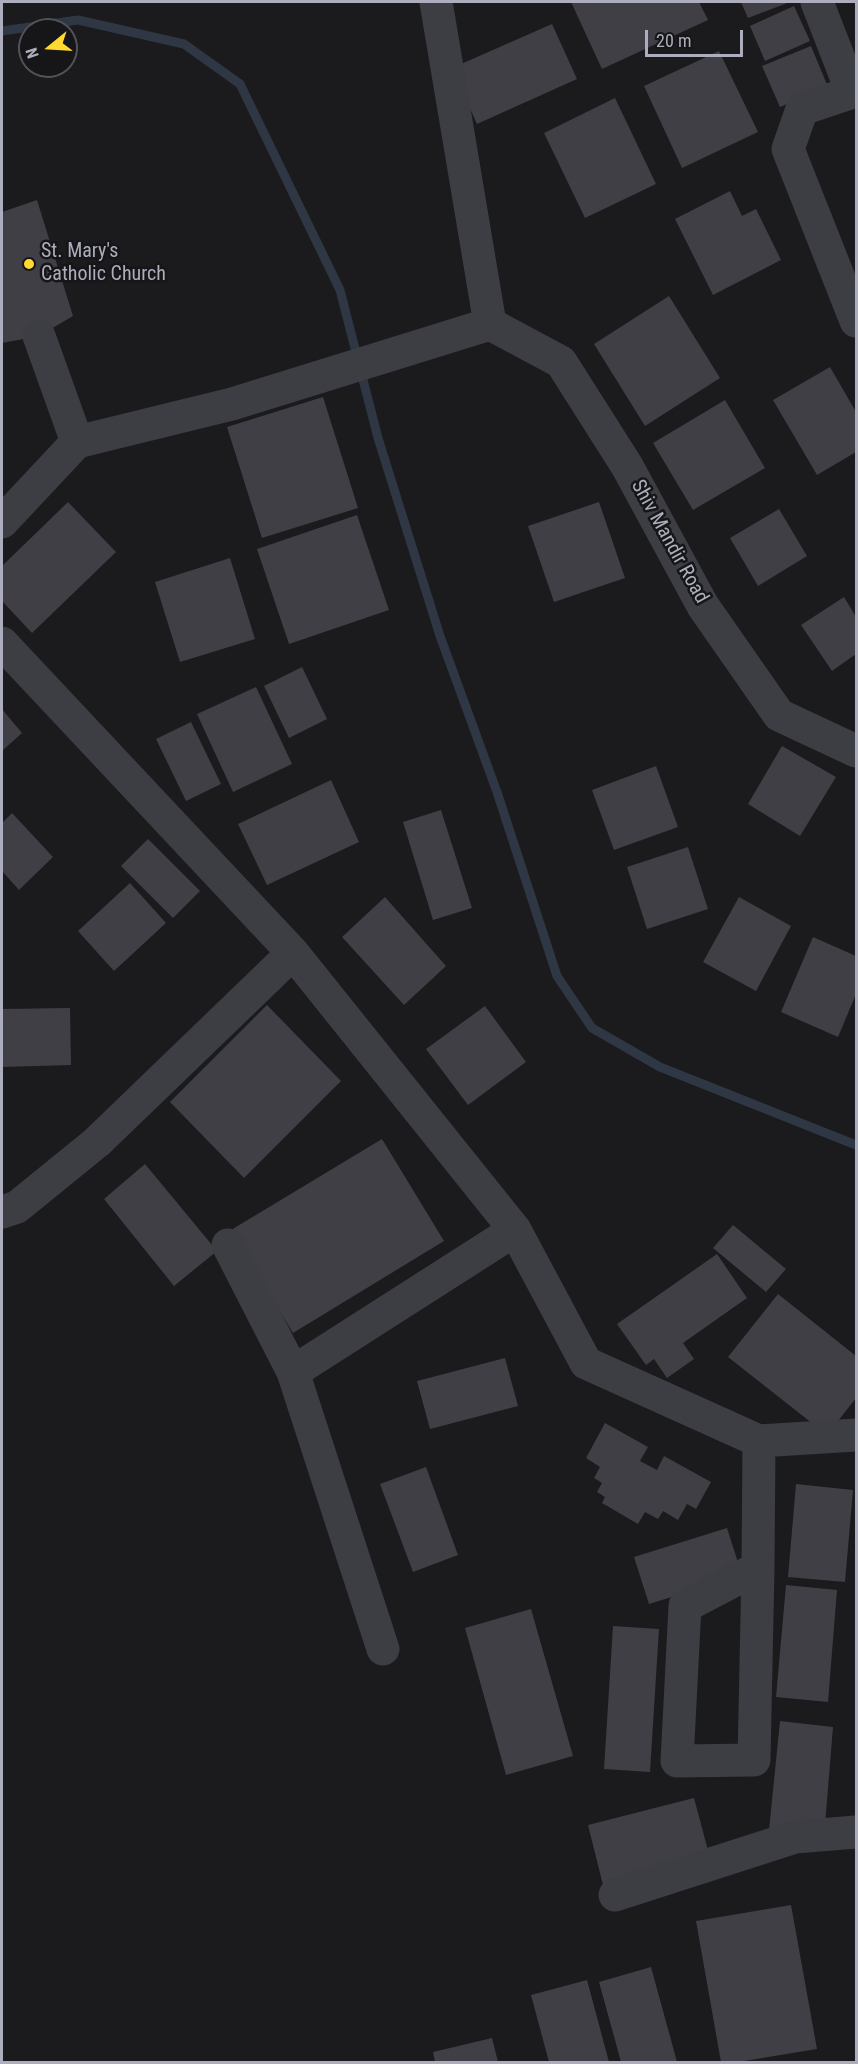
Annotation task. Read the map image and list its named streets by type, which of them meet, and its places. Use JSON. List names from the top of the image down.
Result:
{
  "streets": {
    "street": ["Shiv Mandir Road"]
  },
  "places": ["St. Mary's Catholic Church"],
  "scale_bar": "20 m",
  "north": "left"
}
